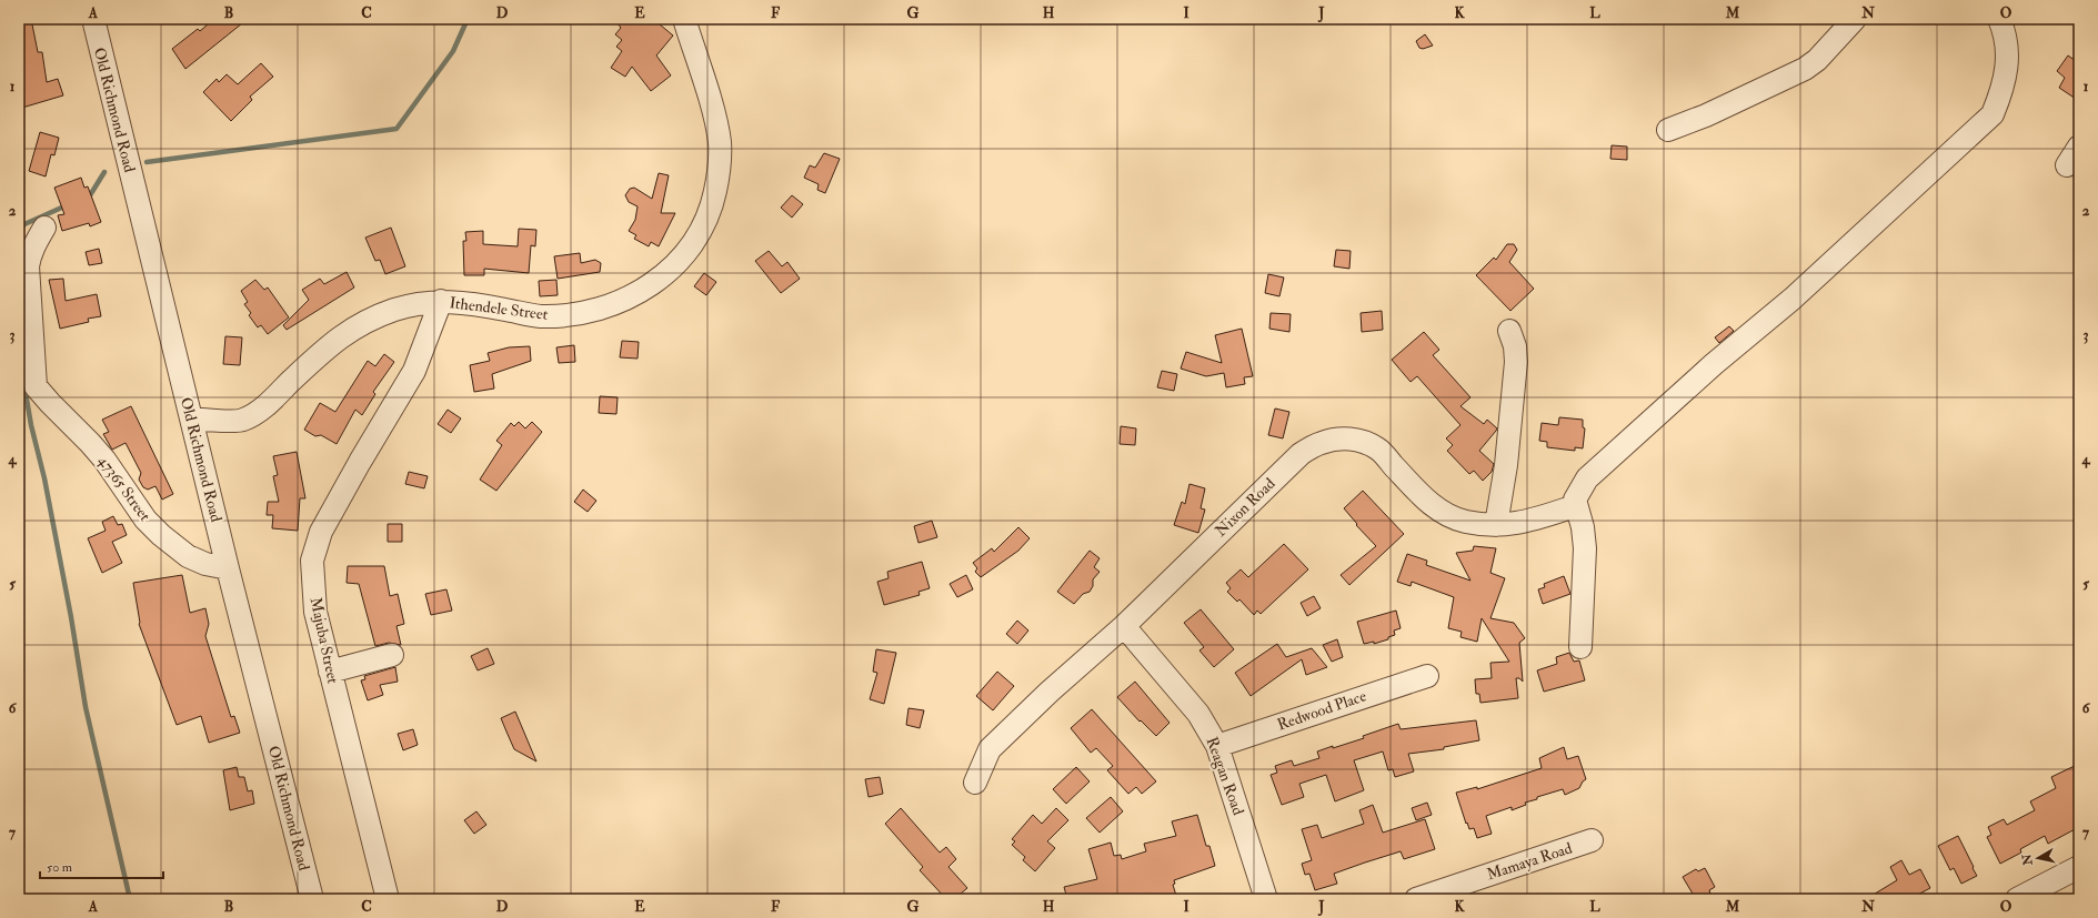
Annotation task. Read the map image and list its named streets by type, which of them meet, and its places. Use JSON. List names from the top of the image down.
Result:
{
  "streets": {
    "street": [
      "Old Richmond Road",
      "Ithendele Street",
      "47365 Street",
      "Nixon Road",
      "Majuba Street",
      "Redwood Place",
      "Reagan Road",
      "Mamaya Road"
    ]
  },
  "crossings": [
    ["Old Richmond Road", "Ithendele Street"],
    ["Old Richmond Road", "47365 Street"],
    ["Ithendele Street", "Majuba Street"],
    ["Nixon Road", "Reagan Road"],
    ["Redwood Place", "Reagan Road"]
  ],
  "scale_bar": "50 m",
  "north": "left",
  "grid": {
    "columns": [
      "A",
      "B",
      "C",
      "D",
      "E",
      "F",
      "G",
      "H",
      "I",
      "J",
      "K",
      "L",
      "M",
      "N",
      "O"
    ],
    "rows": [
      "1",
      "2",
      "3",
      "4",
      "5",
      "6",
      "7"
    ]
  }
}
